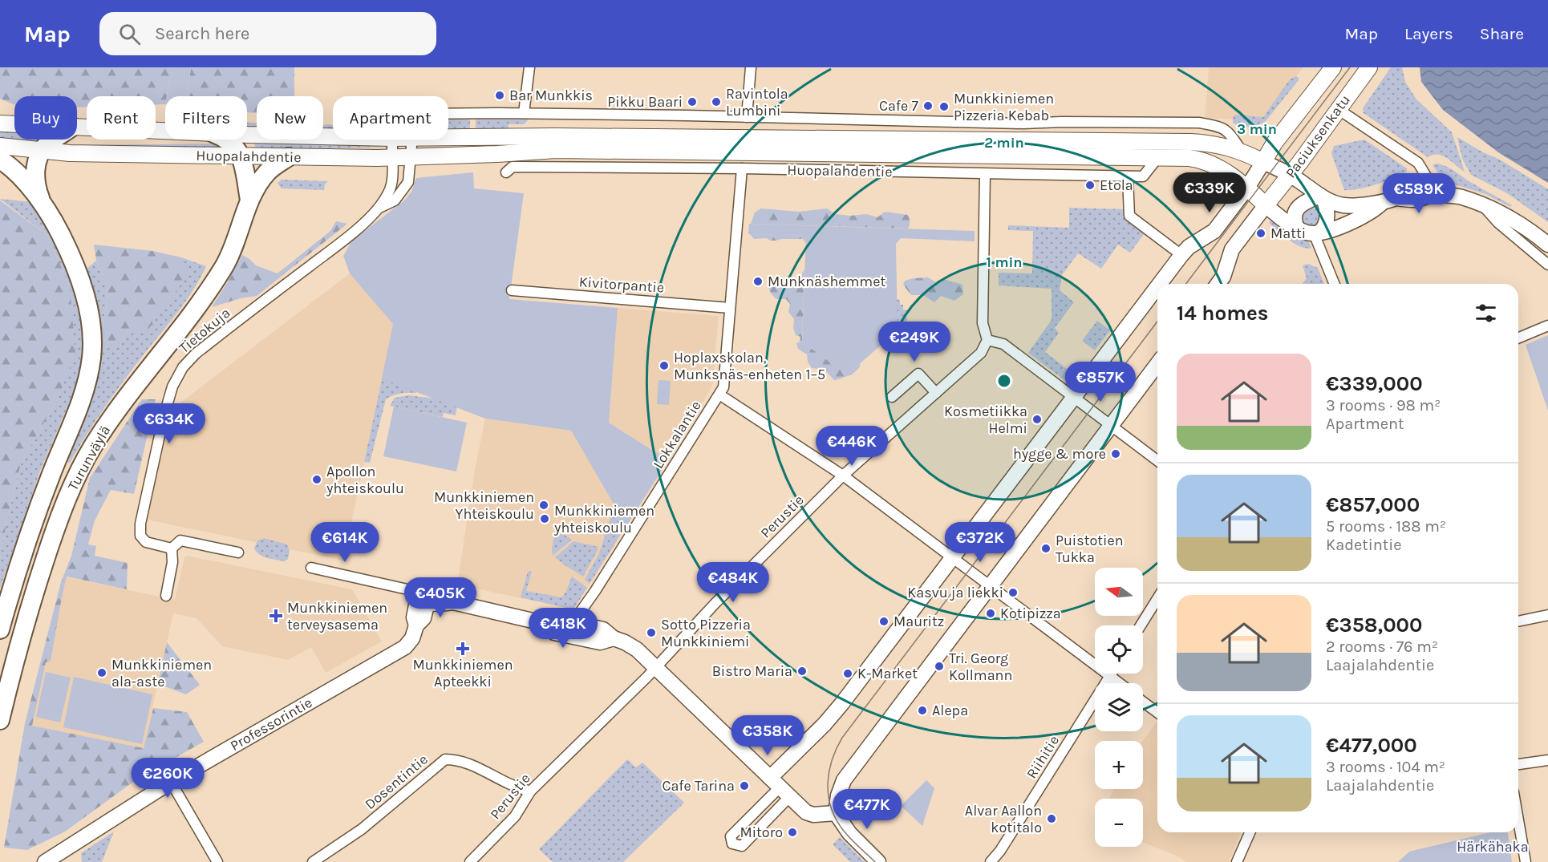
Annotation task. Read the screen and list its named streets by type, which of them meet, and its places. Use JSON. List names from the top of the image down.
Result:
{
  "streets": {
    "highway": ["Turunväylä"],
    "main road": ["Paciuksenkatu", "Huopalahdentie"],
    "street": [
      "Kivitorpantie",
      "Tietokuja",
      "Lokkalantie",
      "Perustie",
      "Professorintie",
      "Riihitie",
      "Dosentintie"
    ]
  },
  "crossings": [
    ["Paciuksenkatu", "Huopalahdentie"],
    ["Huopalahdentie", "Tietokuja"],
    ["Huopalahdentie", "Lokkalantie"],
    ["Kivitorpantie", "Lokkalantie"],
    ["Perustie", "Dosentintie"]
  ],
  "parks": ["Härkähaka"],
  "places": {
    "other": [
      "Bar Munkkis",
      "Pikku Baari",
      "Ravintola Lumbini",
      "Cafe 7",
      "Munkkiniemen Pizzeria Kebab",
      "Etola",
      "Matti",
      "Munknäshemmet",
      "Hoplaxskolan, Munksnäs-enheten 1–5",
      "Kosmetiikka Helmi",
      "hygge & more",
      "Apollon yhteiskoulu",
      "Munkkiniemen Yhteiskoulu",
      "Munkkiniemen yhteiskoulu",
      "Puistotien Tukka",
      "Kasvu ja liekki",
      "Kotipizza",
      "Mauritz",
      "Sotto Pizzeria Munkkiniemi",
      "Tri. Georg Kollmann",
      "Bistro Maria",
      "Munkkiniemen ala-aste",
      "K-Market",
      "Alepa",
      "Cafe Tarina",
      "Alvar Aallon kotitalo",
      "Mitoro"
    ],
    "health": ["Munkkiniemen terveysasema", "Munkkiniemen Apteekki"]
  },
  "north": "left",
  "page": {
    "header": "Map",
    "search": "Search here",
    "nav": ["Map", "Layers", "Share"],
    "chip": [
      "Buy",
      "Rent",
      "Filters",
      "New",
      "Apartment"
    ],
    "price": [
      "€339K",
      "€589K",
      "€249K",
      "€857K",
      "€634K",
      "€446K",
      "€614K",
      "€372K",
      "€484K",
      "€405K",
      "€418K",
      "€358K",
      "€260K",
      "€477K"
    ],
    "heading": "14 homes",
    "list": [
      {
        "name": "€339,000",
        "note": "3 rooms · 98 m² · Apartment"
      },
      {
        "name": "€857,000",
        "note": "5 rooms · 188 m² · Kadetintie"
      },
      {
        "name": "€358,000",
        "note": "2 rooms · 76 m² · Laajalahdentie"
      },
      {
        "name": "€477,000",
        "note": "3 rooms · 104 m² · Laajalahdentie"
      }
    ],
    "map_buttons": ["+", "−"]
  },
  "rings": ["3 min", "2 min", "1 min"]
}
